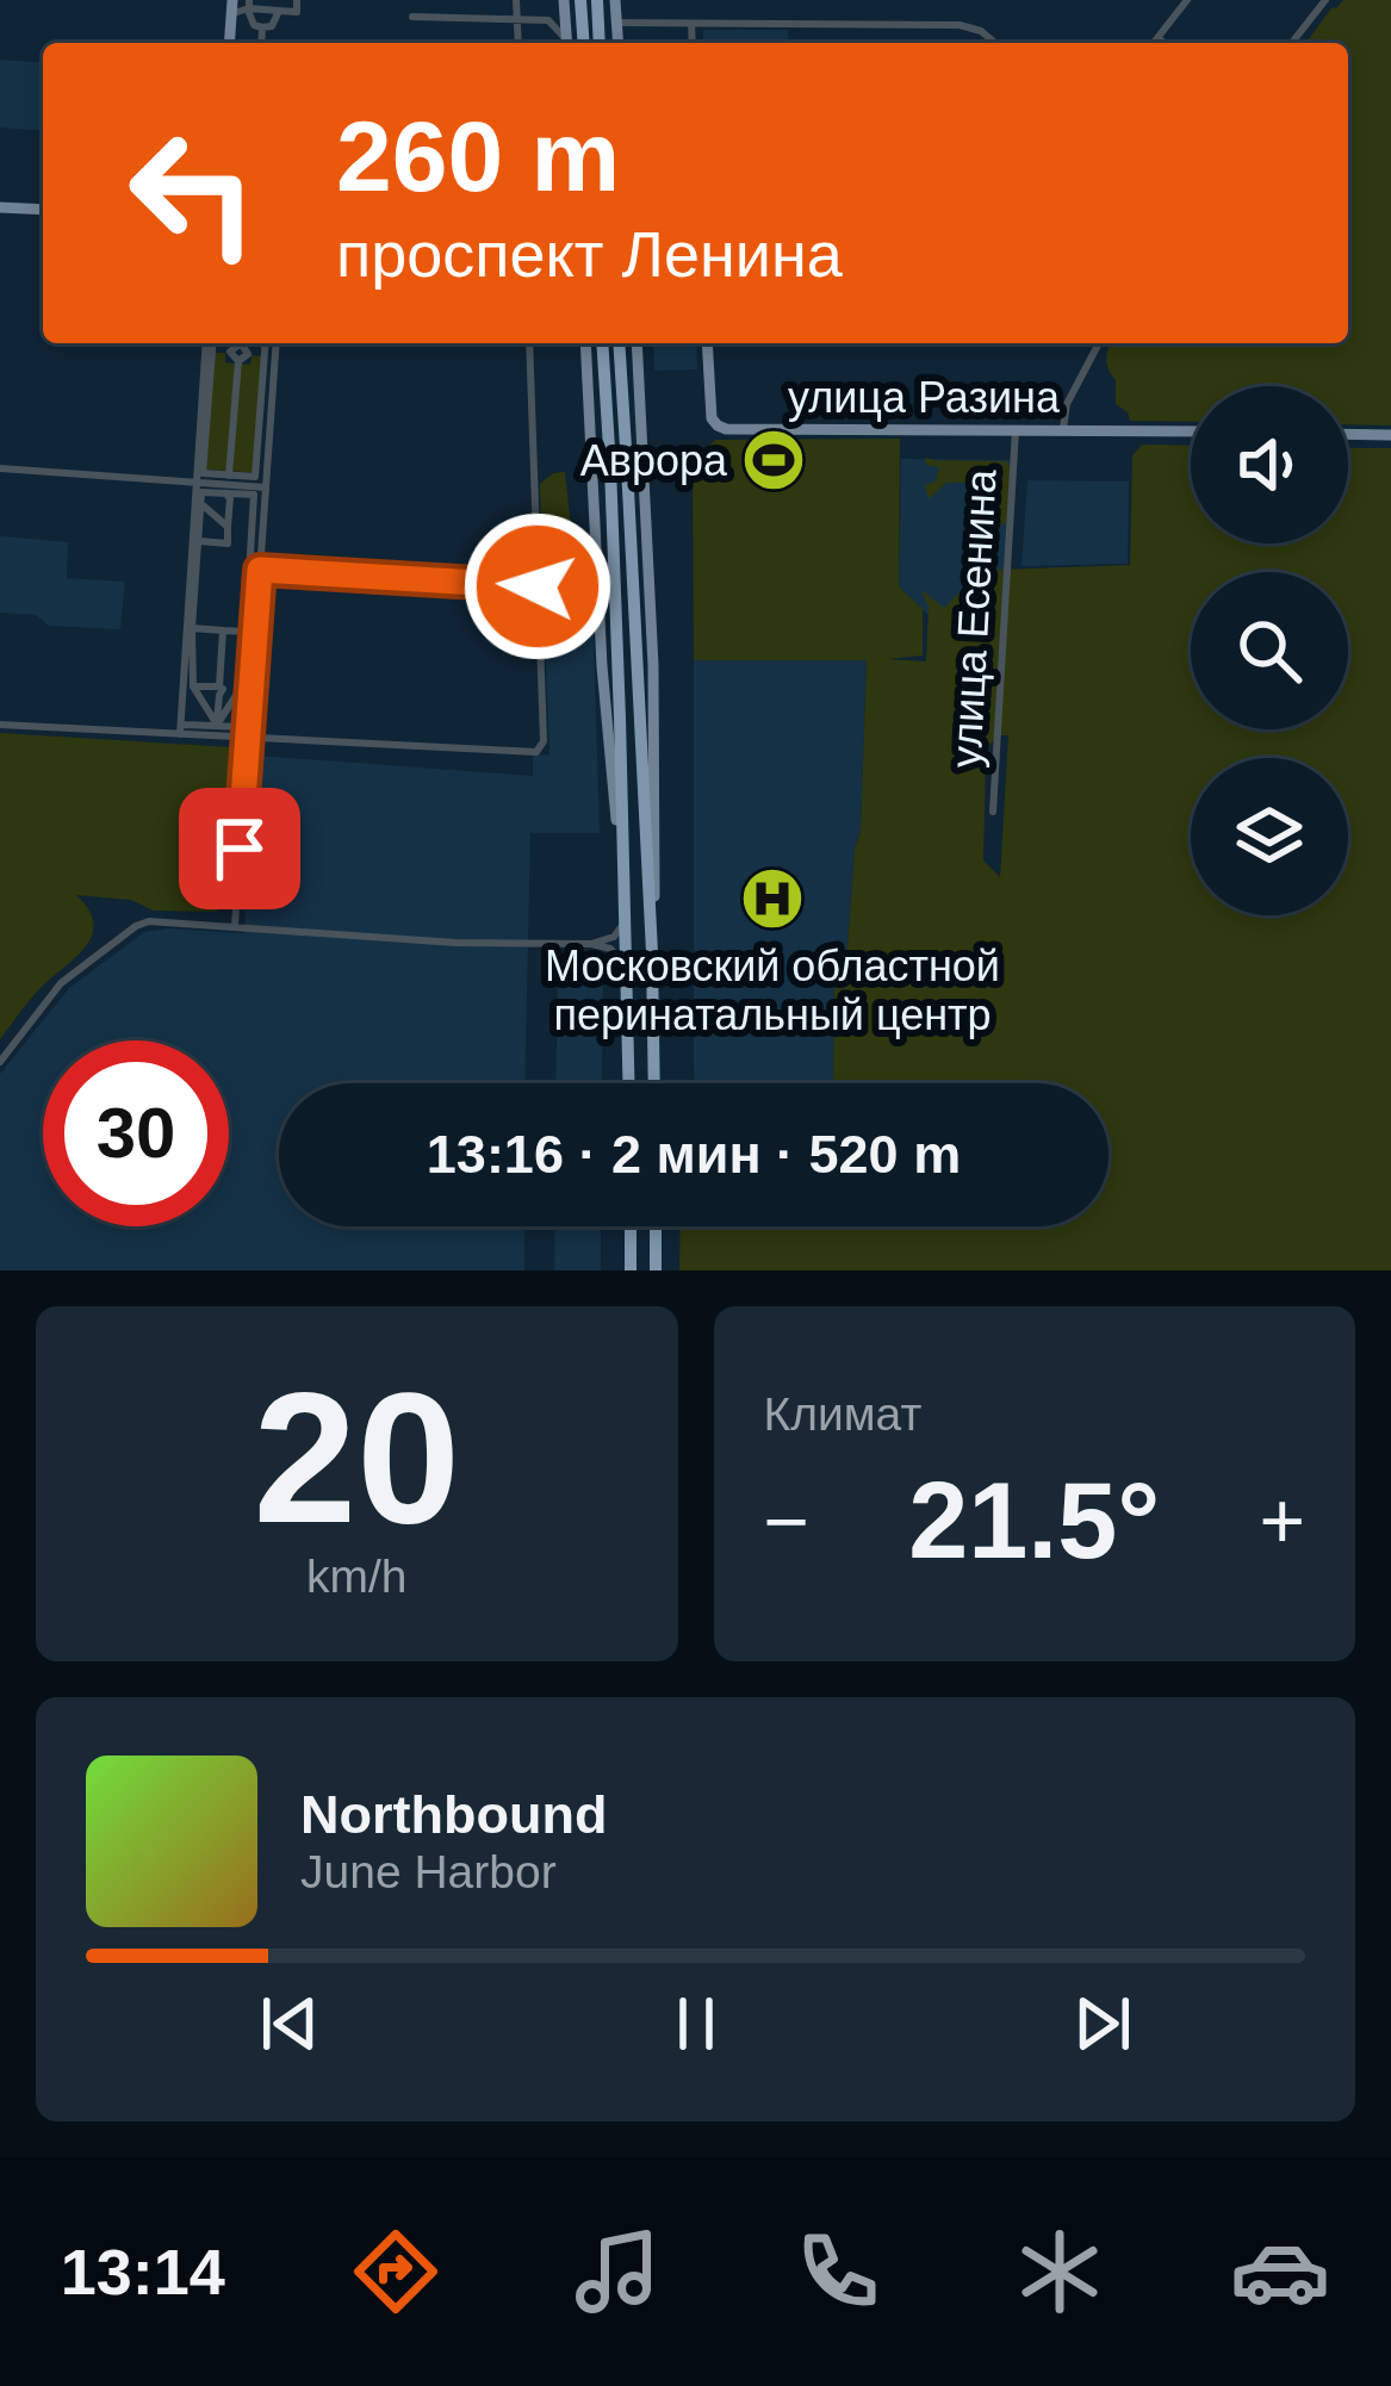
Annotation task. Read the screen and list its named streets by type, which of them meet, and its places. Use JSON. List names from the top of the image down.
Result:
{
  "streets": {
    "main road": ["улица Разина"],
    "street": ["улица Есенина"]
  },
  "crossings": [
    ["улица Разина", "улица Есенина"]
  ],
  "places": {
    "sports": ["Аврора"],
    "hospital": ["Московский областной перинатальный центр"]
  },
  "page": {
    "turn": ["260 m", "проспект Ленина"],
    "limit": "30",
    "trip": "13:16 · 2 мин · 520 m",
    "tile": [
      ["20", "km/h"],
      "Климат"
    ],
    "heat": ["−", "21.5°", "+"],
    "song": ["Northbound", "June Harbor"],
    "tabs": "13:14"
  }
}
